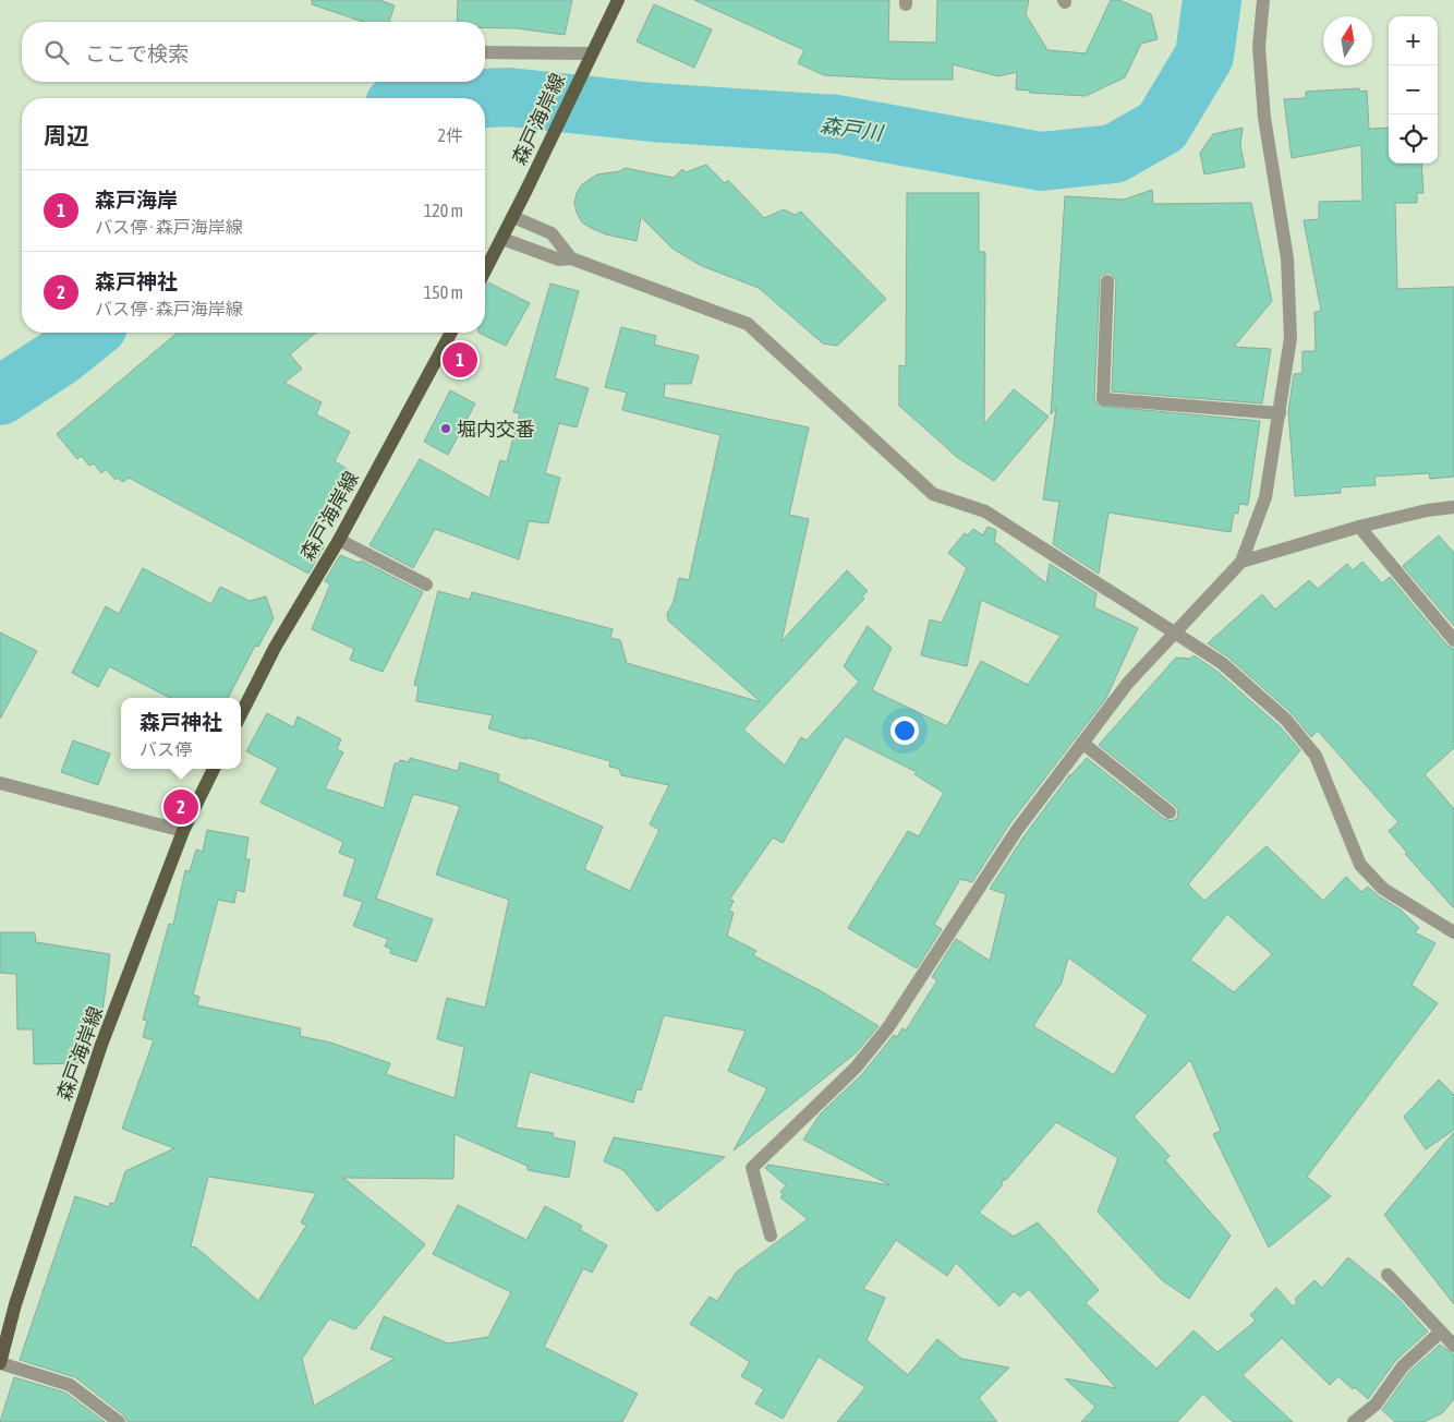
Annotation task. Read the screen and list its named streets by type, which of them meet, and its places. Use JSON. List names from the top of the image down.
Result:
{
  "streets": {
    "main road": ["森戸海岸線"]
  },
  "water": ["森戸川"],
  "places": ["堀内交番"],
  "north": "top",
  "page": {
    "map_buttons": ["+", "−"],
    "search": "ここで検索",
    "heading": ["周辺", "2件"],
    "list": [
      {
        "mark": "1",
        "name": "森戸海岸",
        "note": "バス停 · 森戸海岸線",
        "value": "120 m"
      },
      {
        "mark": "2",
        "name": "森戸神社",
        "note": "バス停 · 森戸海岸線",
        "value": "150 m"
      }
    ],
    "pins": ["1", "2"],
    "popup": ["森戸神社", "バス停"]
  }
}
